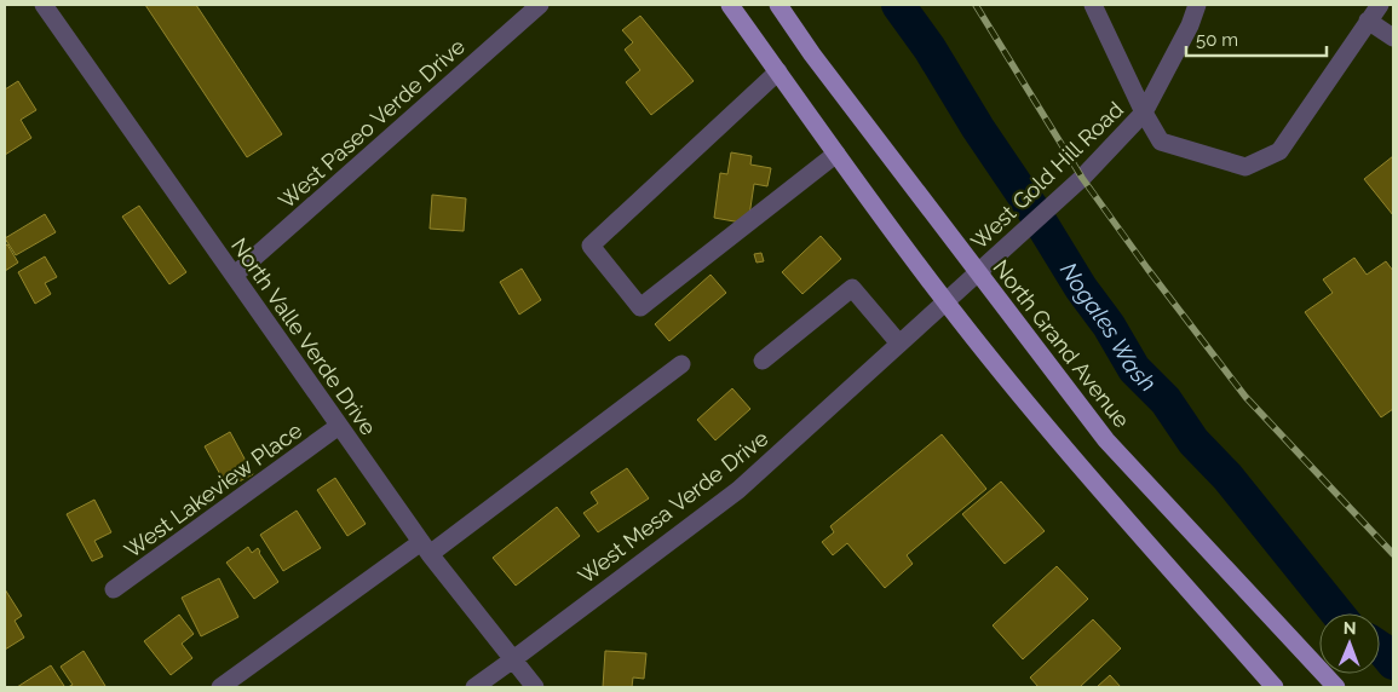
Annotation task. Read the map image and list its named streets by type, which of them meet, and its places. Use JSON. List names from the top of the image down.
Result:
{
  "streets": {
    "main road": ["North Grand Avenue"],
    "street": [
      "West Paseo Verde Drive",
      "West Gold Hill Road",
      "North Valle Verde Drive",
      "West Lakeview Place",
      "West Mesa Verde Drive"
    ]
  },
  "crossings": [
    ["West Paseo Verde Drive", "North Valle Verde Drive"],
    ["West Gold Hill Road", "North Grand Avenue"],
    ["West Gold Hill Road", "West Mesa Verde Drive"],
    ["North Valle Verde Drive", "West Lakeview Place"],
    ["North Valle Verde Drive", "West Mesa Verde Drive"]
  ],
  "water": ["Nogales Wash"],
  "scale_bar": "50 m",
  "north": "top"
}
